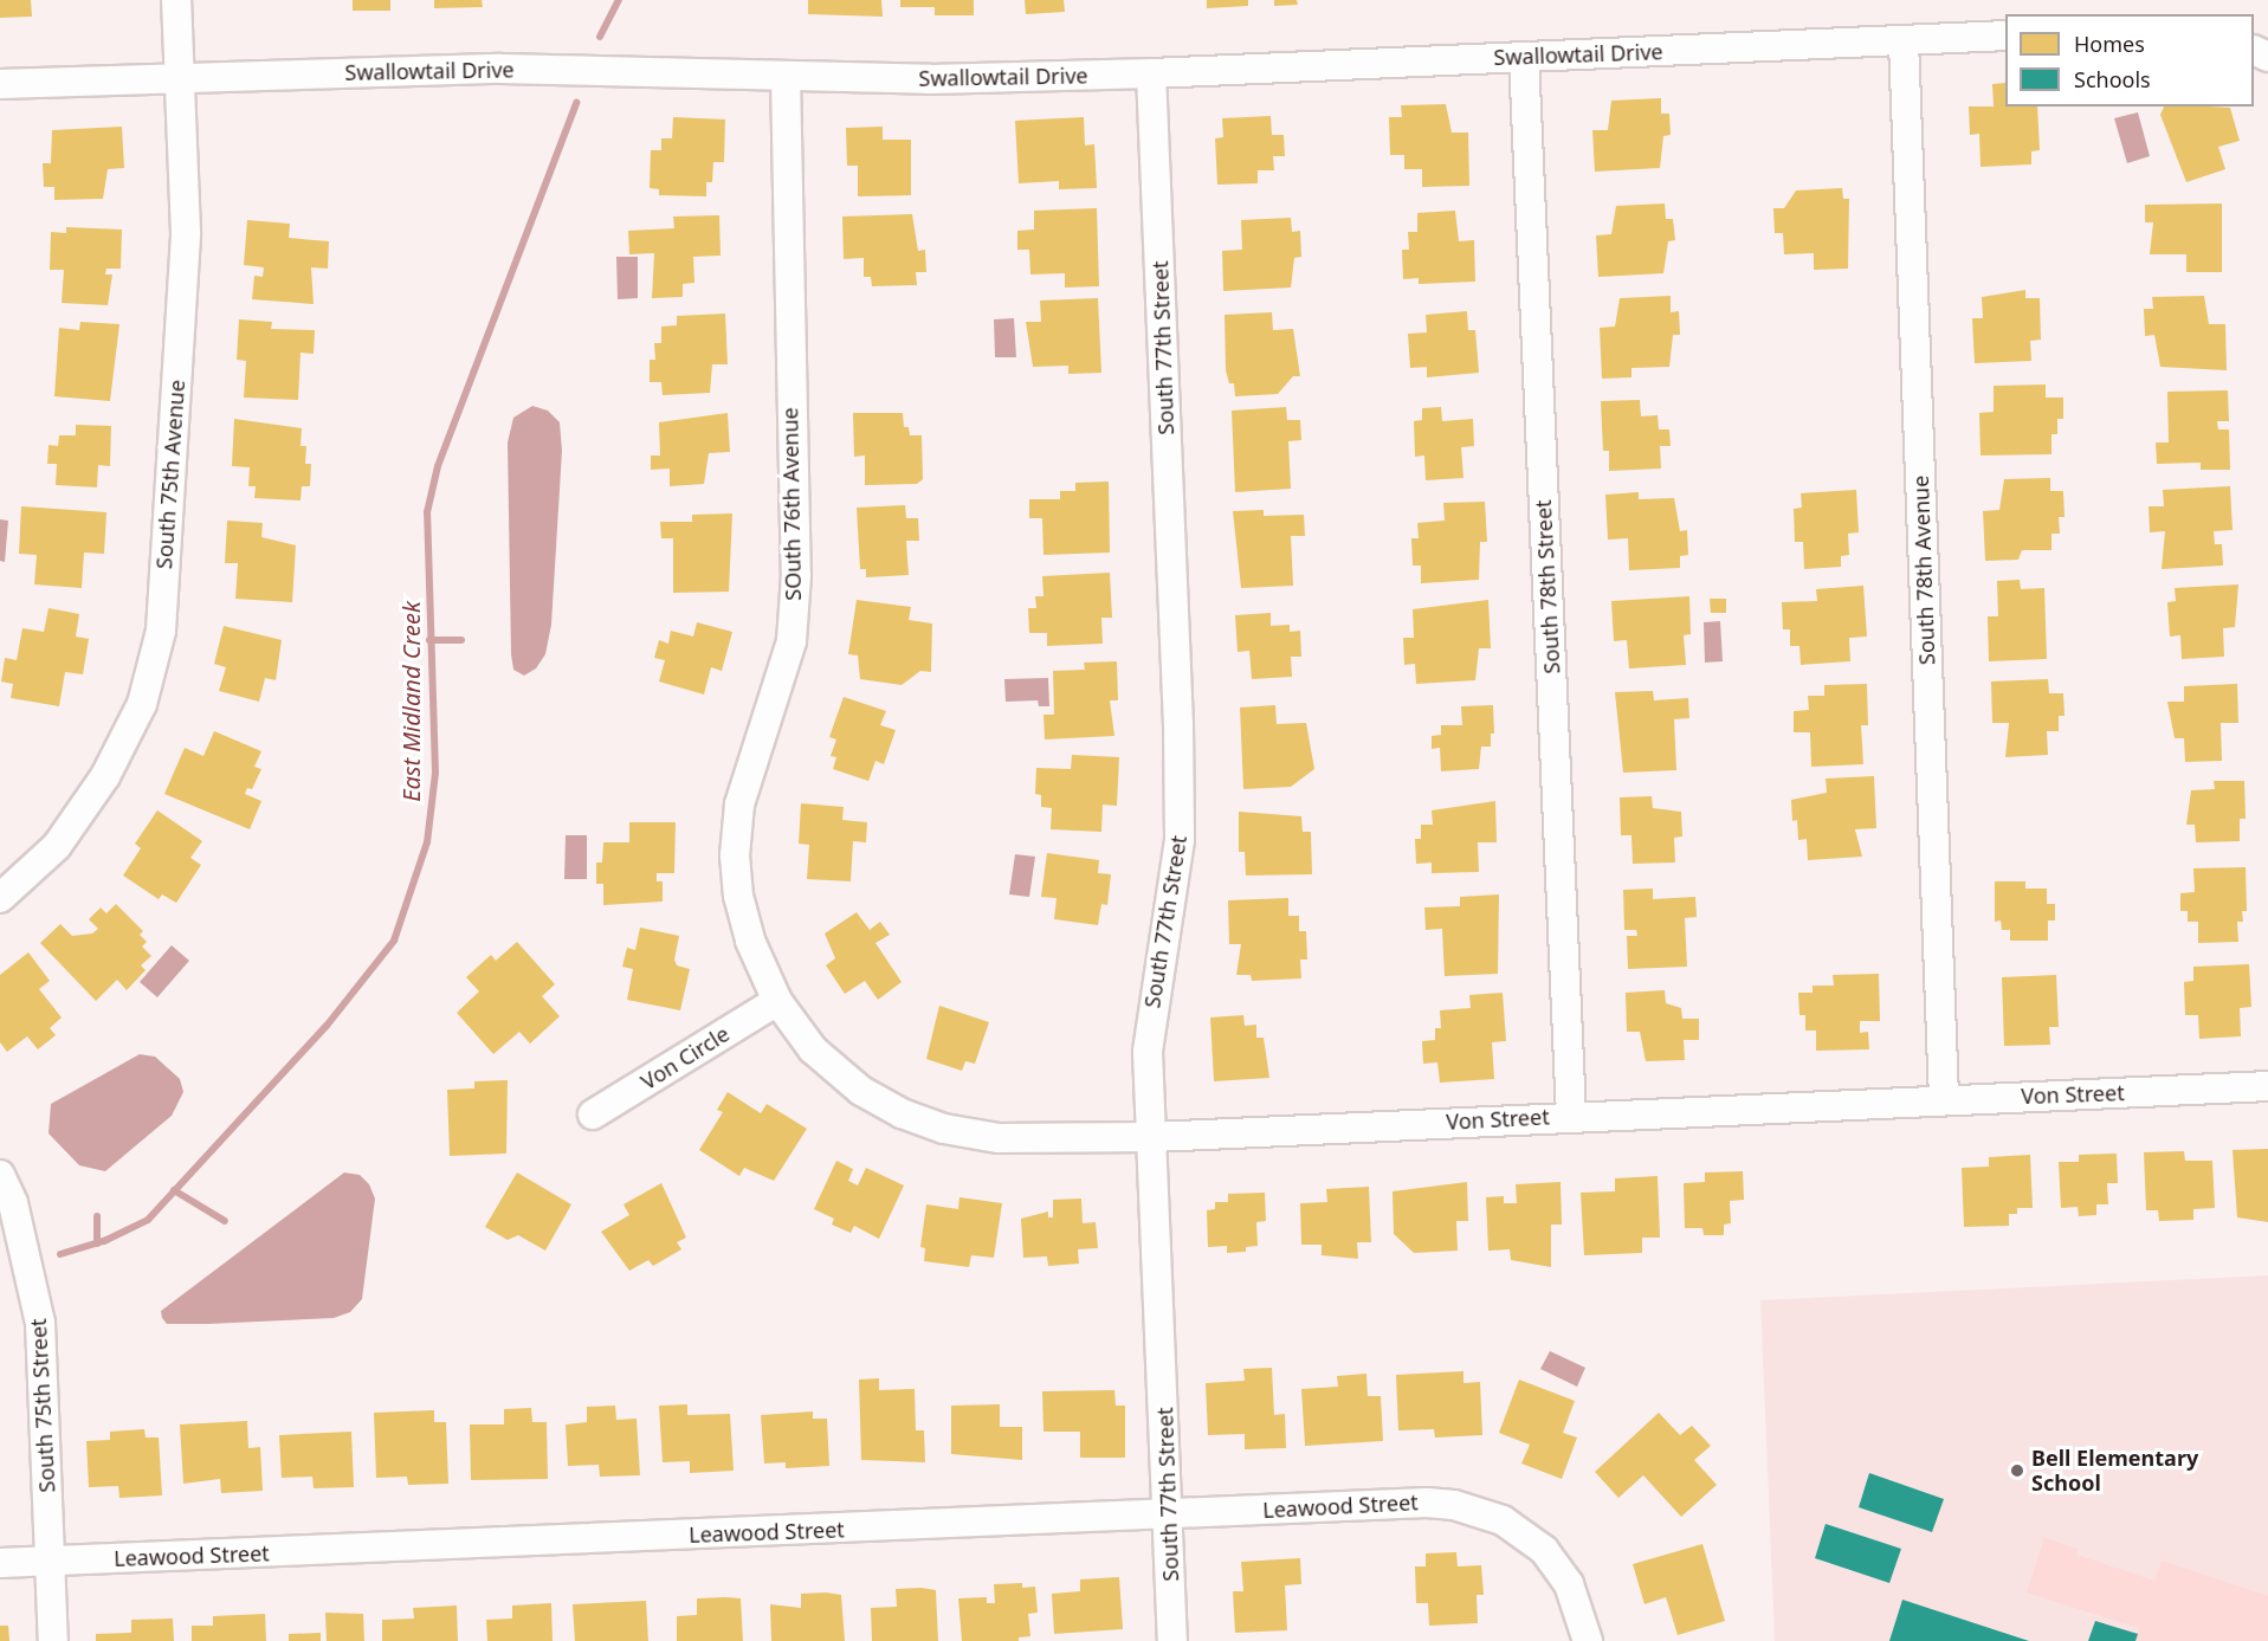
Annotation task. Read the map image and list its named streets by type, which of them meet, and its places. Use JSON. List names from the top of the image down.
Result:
{
  "streets": {
    "street": [
      "Swallowtail Drive",
      "South 77th Street",
      "South 75th Avenue",
      "SOuth 76th Avenue",
      "South 78th Avenue",
      "South 78th Street",
      "Von Circle",
      "Von Street",
      "South 75th Street",
      "Leawood Street"
    ]
  },
  "crossings": [
    ["Swallowtail Drive", "South 77th Street"],
    ["Swallowtail Drive", "South 75th Avenue"],
    ["Swallowtail Drive", "SOuth 76th Avenue"],
    ["Swallowtail Drive", "South 78th Avenue"],
    ["Swallowtail Drive", "South 78th Street"],
    ["South 77th Street", "Von Street"],
    ["South 77th Street", "Leawood Street"],
    ["SOuth 76th Avenue", "Von Circle"],
    ["SOuth 76th Avenue", "Von Street"],
    ["South 78th Avenue", "Von Street"],
    ["South 78th Street", "Von Street"],
    ["Von Circle", "Von Street"],
    ["South 75th Street", "Leawood Street"]
  ],
  "water": ["East Midland Creek"],
  "places": ["Bell Elementary School"],
  "legend": ["Homes", "Schools"]
}
